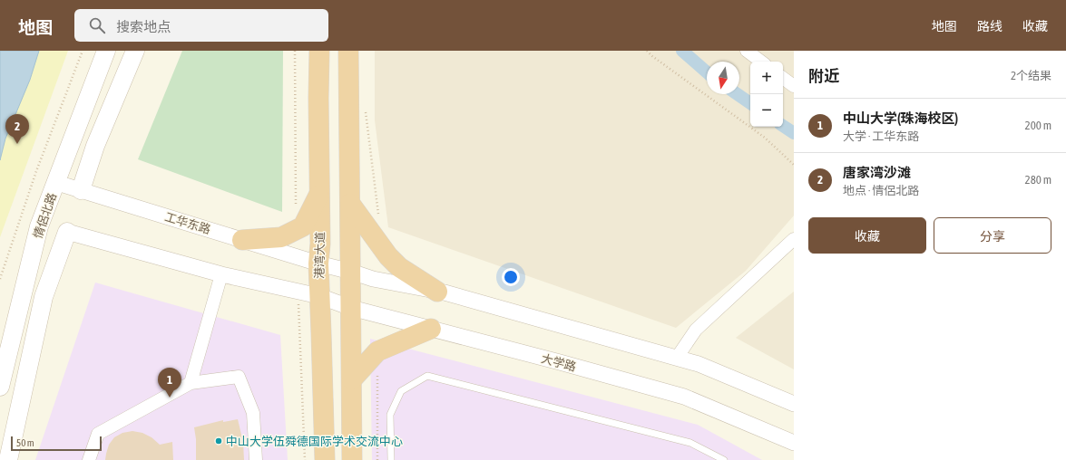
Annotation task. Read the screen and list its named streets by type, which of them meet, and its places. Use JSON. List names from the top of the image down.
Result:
{
  "streets": {
    "highway": ["港湾大道"],
    "main road": ["情侶北路"],
    "street": ["工华东路", "大学路"]
  },
  "crossings": [
    ["情侶北路", "工华东路"],
    ["工华东路", "港湾大道"],
    ["港湾大道", "大学路"]
  ],
  "places": ["中山大学伍舜德国际学术交流中心"],
  "scale_bar": "50 m",
  "north": "bottom",
  "page": {
    "header": "地图",
    "search": "搜索地点",
    "nav": ["地图", "路线", "收藏"],
    "heading": ["附近", "2个结果"],
    "map_buttons": ["+", "−"],
    "list": [
      {
        "mark": "1",
        "name": "中山大学(珠海校区)",
        "note": "大学 · 工华东路",
        "value": "200 m"
      },
      {
        "mark": "2",
        "name": "唐家湾沙滩",
        "note": "地点 · 情侶北路",
        "value": "280 m"
      }
    ],
    "pins": ["2", "1"],
    "buttons": ["收藏", "分享"],
    "scale": "50 m"
  }
}
